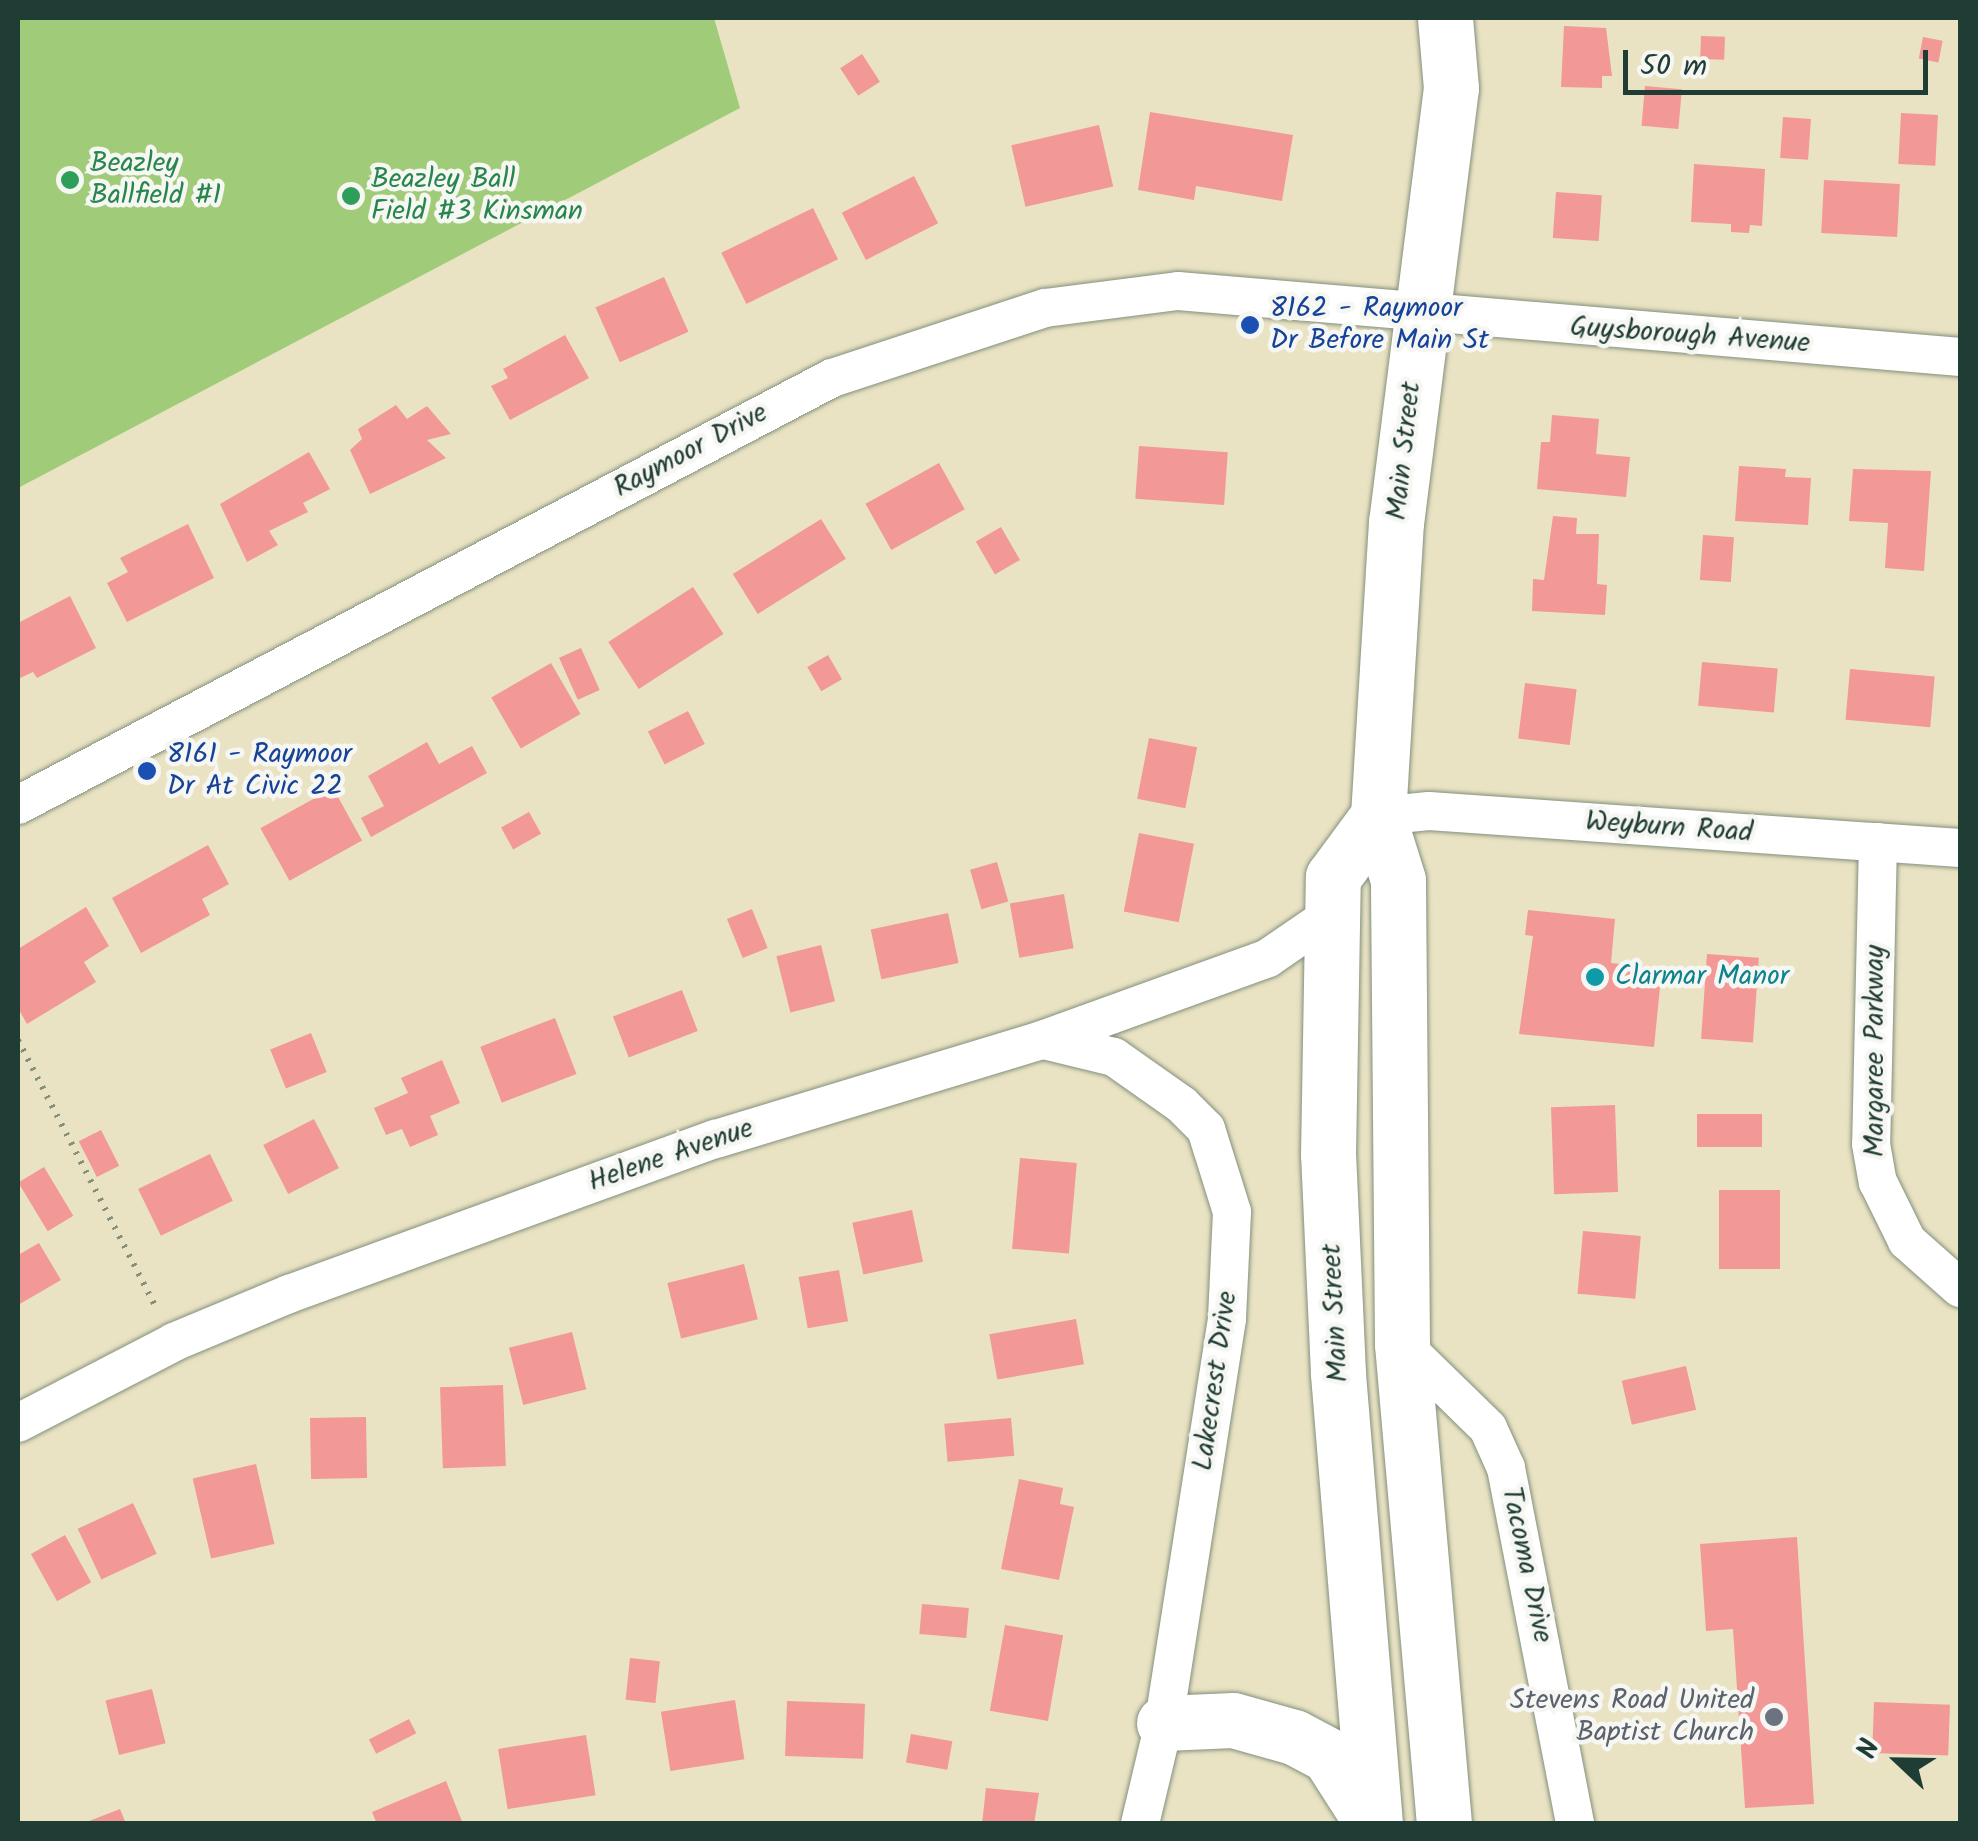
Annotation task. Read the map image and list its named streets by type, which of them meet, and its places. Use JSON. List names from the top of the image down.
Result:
{
  "streets": {
    "main road": ["Main Street"],
    "street": [
      "Guysborough Avenue",
      "Raymoor Drive",
      "Weyburn Road",
      "Margaree Parkway",
      "Helene Avenue",
      "Lakecrest Drive",
      "Tacoma Drive"
    ]
  },
  "crossings": [
    ["Guysborough Avenue", "Raymoor Drive"],
    ["Guysborough Avenue", "Main Street"],
    ["Raymoor Drive", "Main Street"],
    ["Main Street", "Weyburn Road"],
    ["Main Street", "Helene Avenue"],
    ["Main Street", "Tacoma Drive"],
    ["Weyburn Road", "Margaree Parkway"],
    ["Helene Avenue", "Lakecrest Drive"]
  ],
  "places": [
    "Beazley Ballfield #1",
    "Beazley Ball Field #3 Kinsman",
    "8162 - Raymoor Dr Before Main St",
    "8161 - Raymoor Dr At Civic 22",
    "Clarmar Manor",
    "Stevens Road United Baptist Church"
  ],
  "scale_bar": "50 m",
  "north": "left"
}
